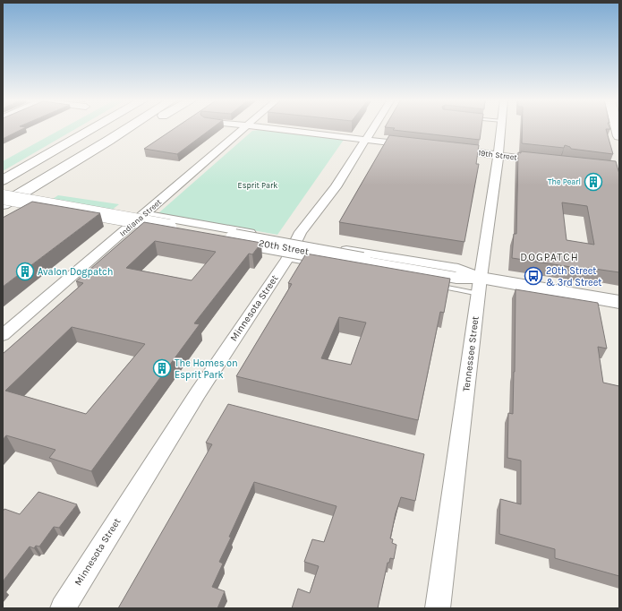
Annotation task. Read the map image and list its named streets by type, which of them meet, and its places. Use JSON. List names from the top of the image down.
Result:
{
  "streets": {
    "main road": ["20th Street"],
    "street": [
      "19th Street",
      "Indiana Street",
      "Minnesota Street",
      "Tennessee Street"
    ]
  },
  "crossings": [
    ["19th Street", "Tennessee Street"],
    ["Indiana Street", "20th Street"],
    ["20th Street", "Minnesota Street"],
    ["20th Street", "Tennessee Street"]
  ],
  "districts": ["DOGPATCH"],
  "parks": ["Esprit Park"],
  "places": {
    "building": ["The Pearl", "Avalon Dogpatch", "The Homes on Esprit Park"],
    "bus stop": ["20th Street & 3rd Street"]
  }
}
